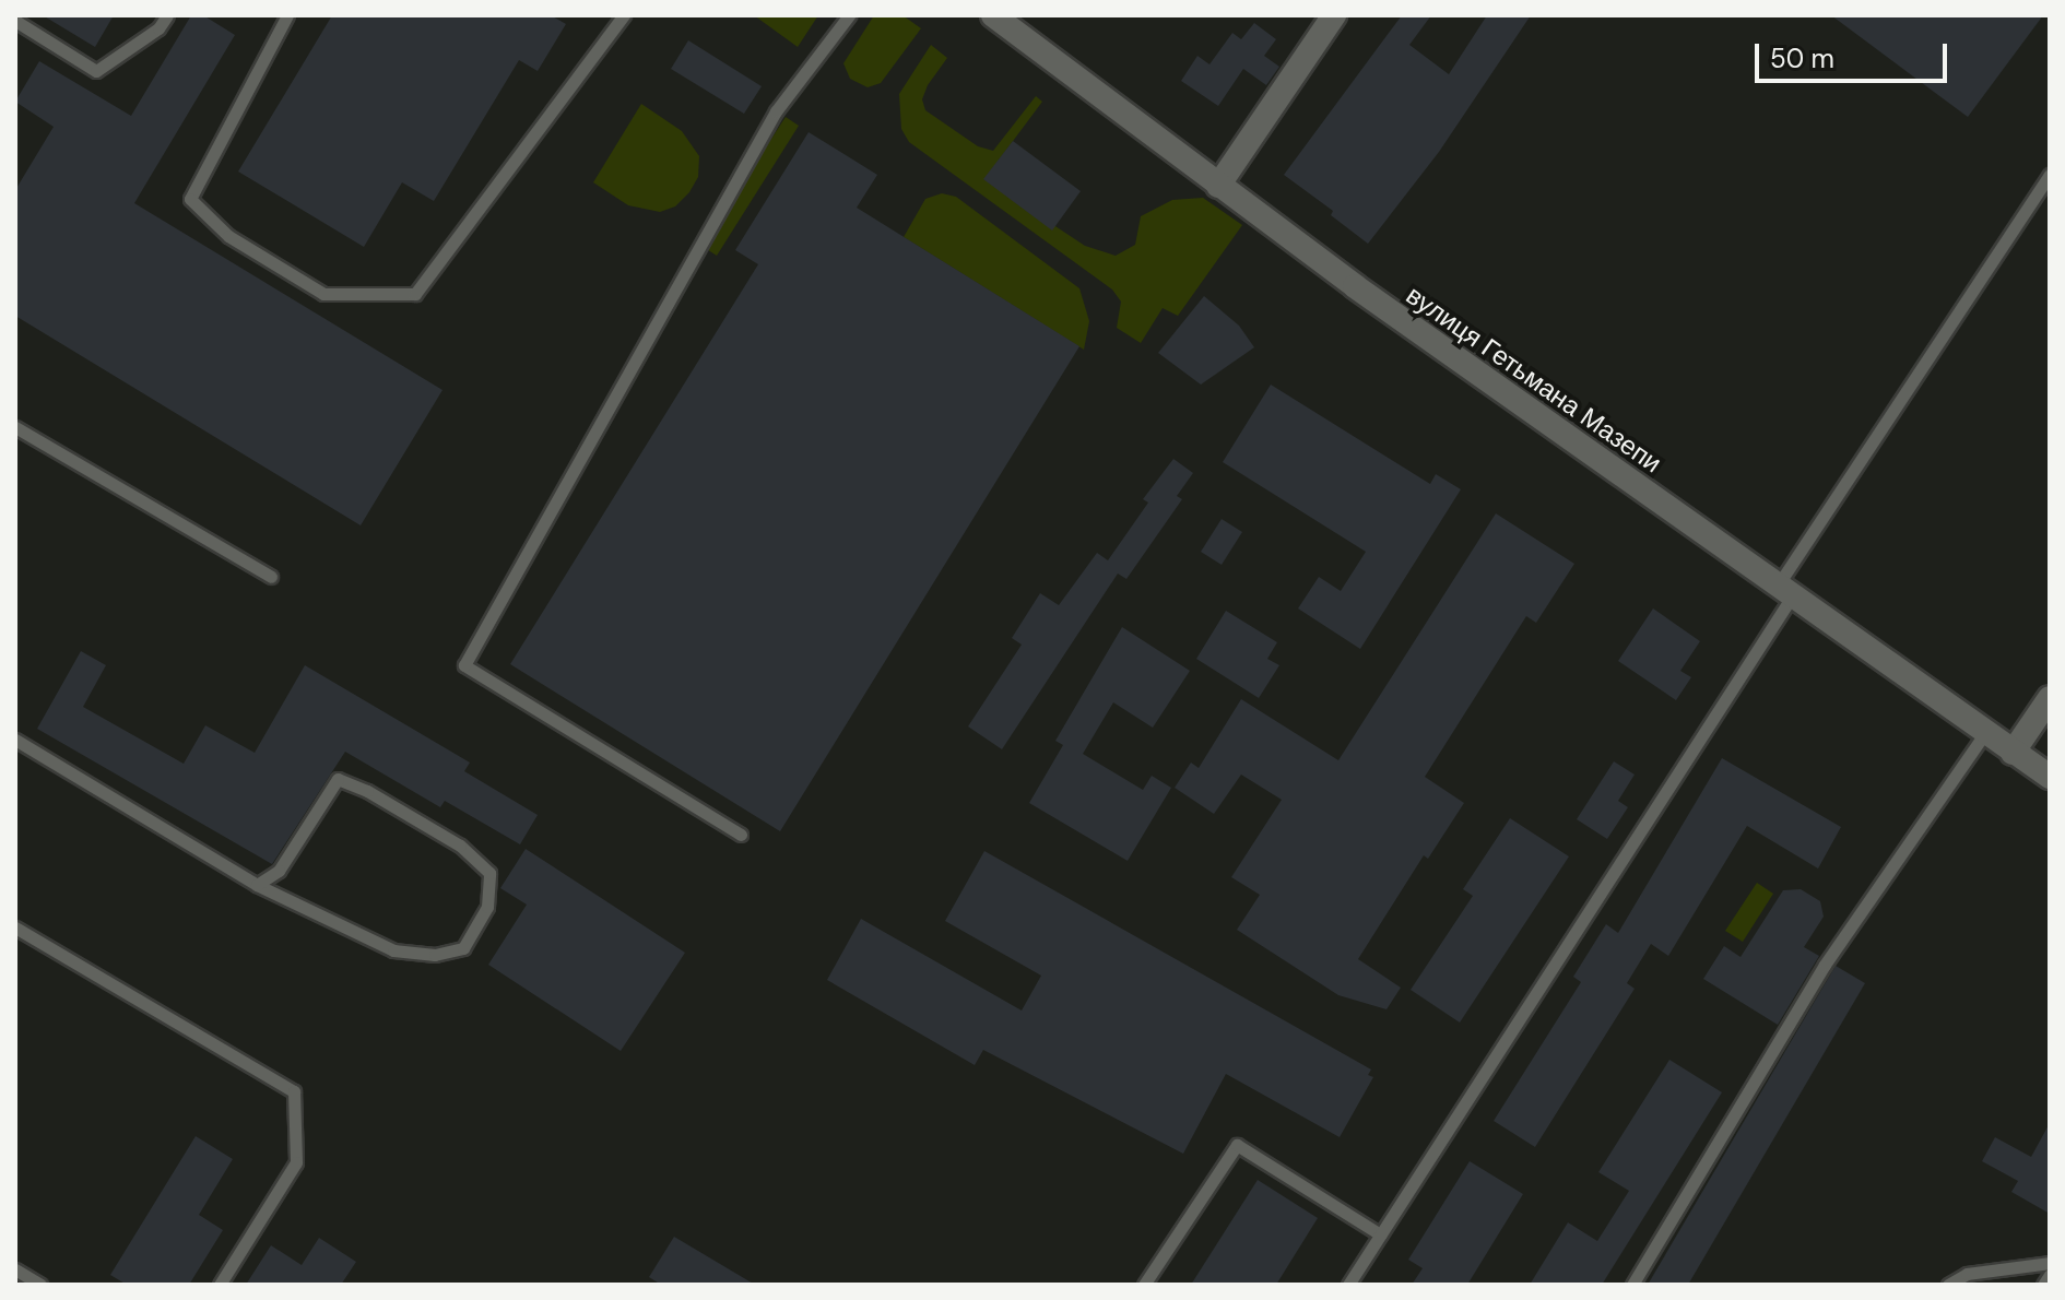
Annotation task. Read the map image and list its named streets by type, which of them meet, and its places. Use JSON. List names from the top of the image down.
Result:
{
  "streets": {
    "street": ["вулиця Гетьмана Мазепи"]
  },
  "scale_bar": "50 m"
}
